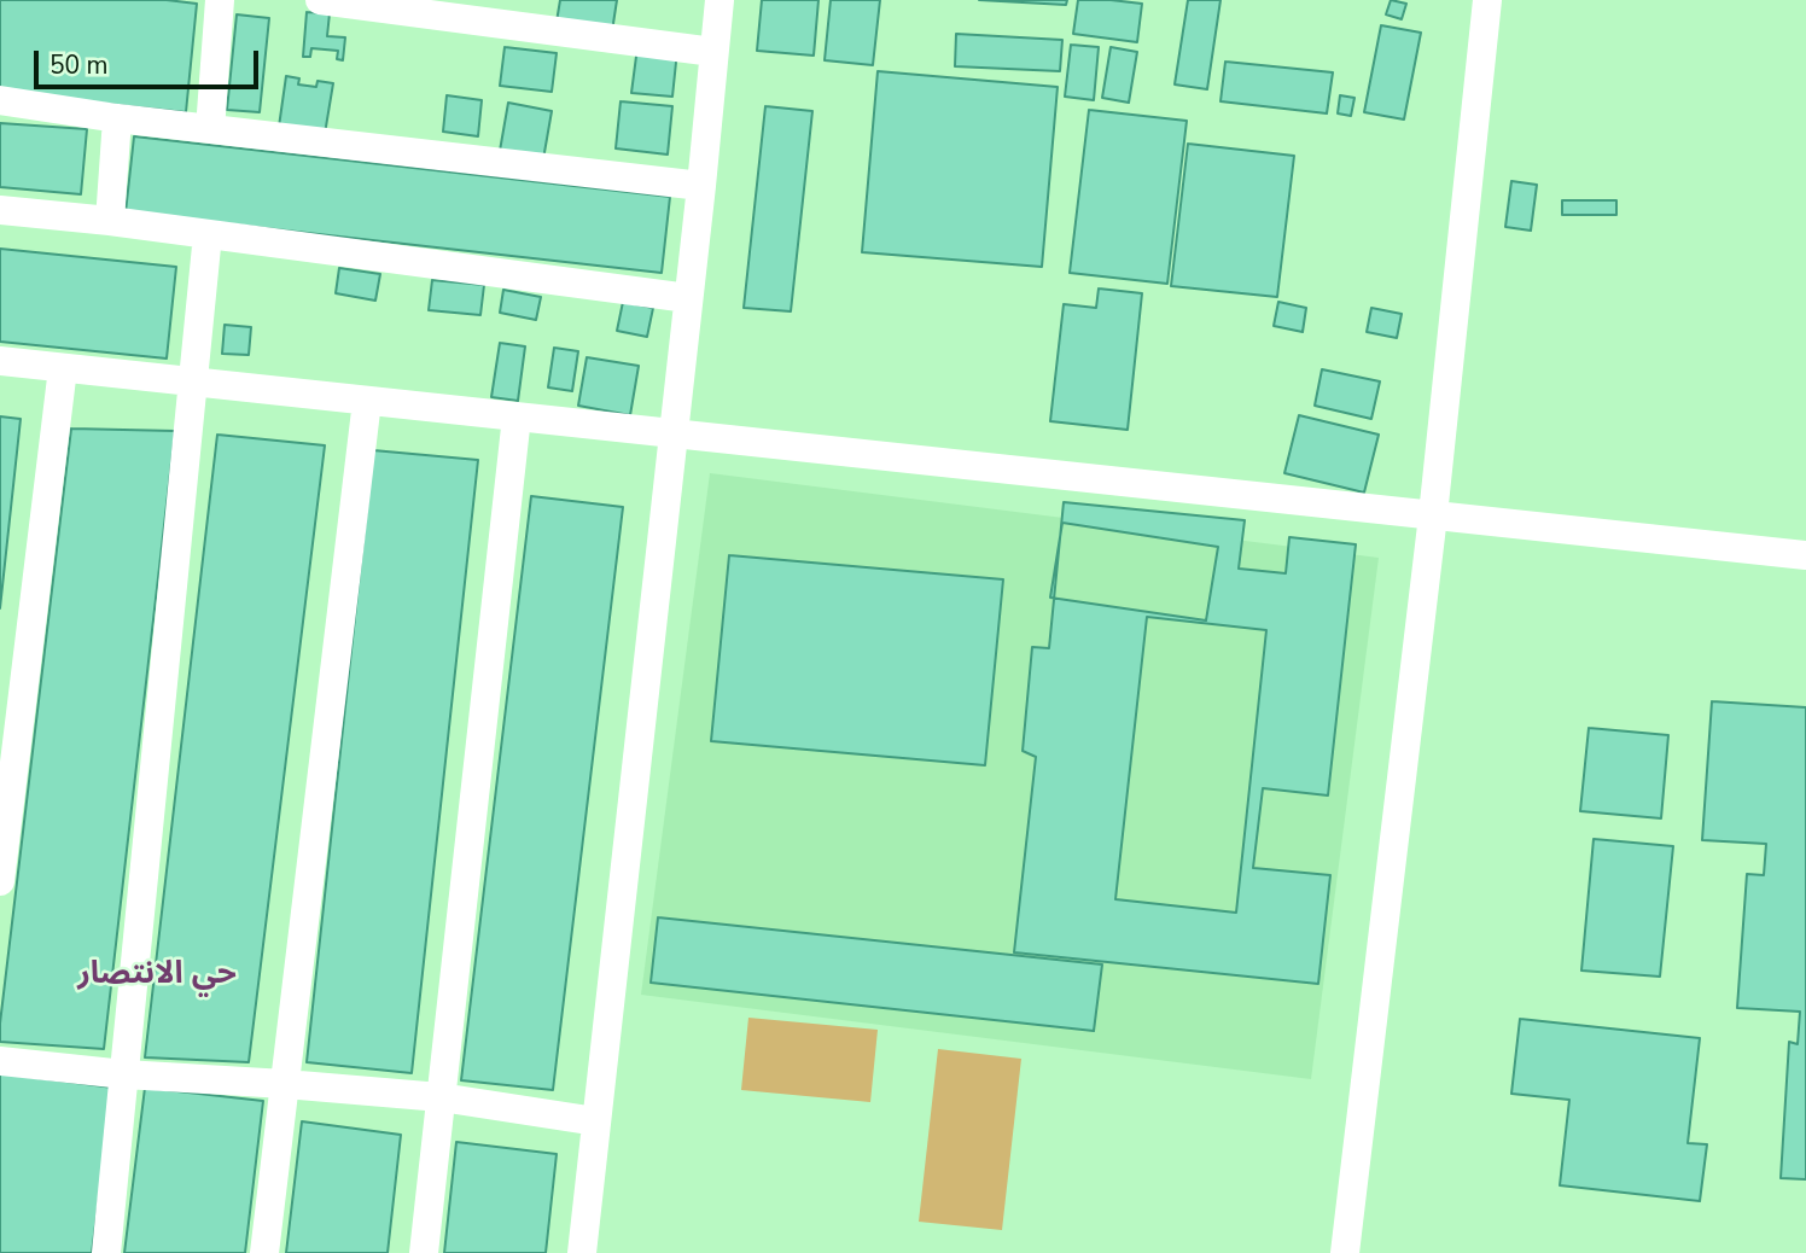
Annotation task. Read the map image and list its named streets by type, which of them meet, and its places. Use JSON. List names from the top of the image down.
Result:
{
  "districts": ["حي الانتصار"],
  "scale_bar": "50 m"
}
